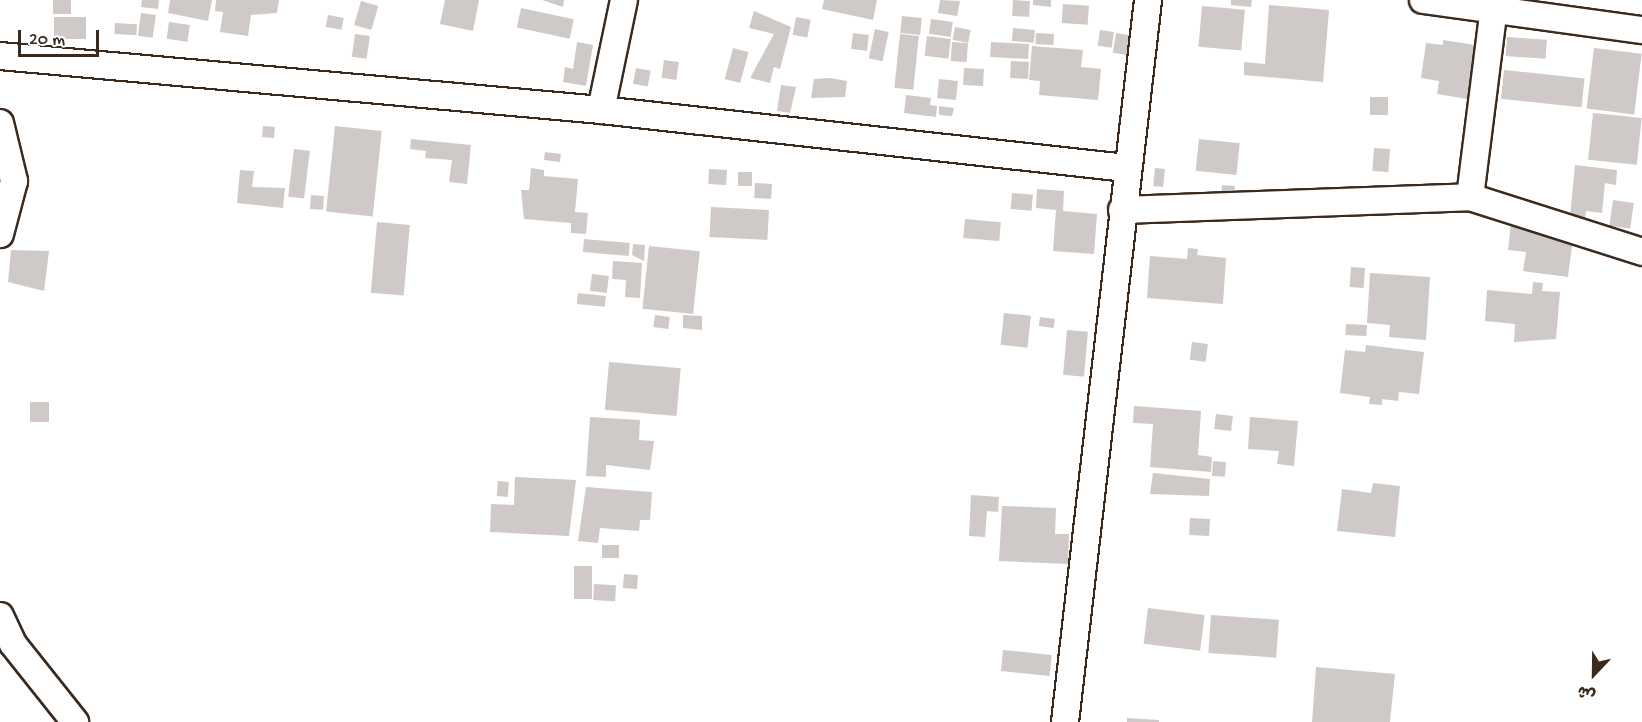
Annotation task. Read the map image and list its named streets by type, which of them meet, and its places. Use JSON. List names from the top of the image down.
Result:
{
  "scale_bar": "20 m",
  "north": "bottom"
}
